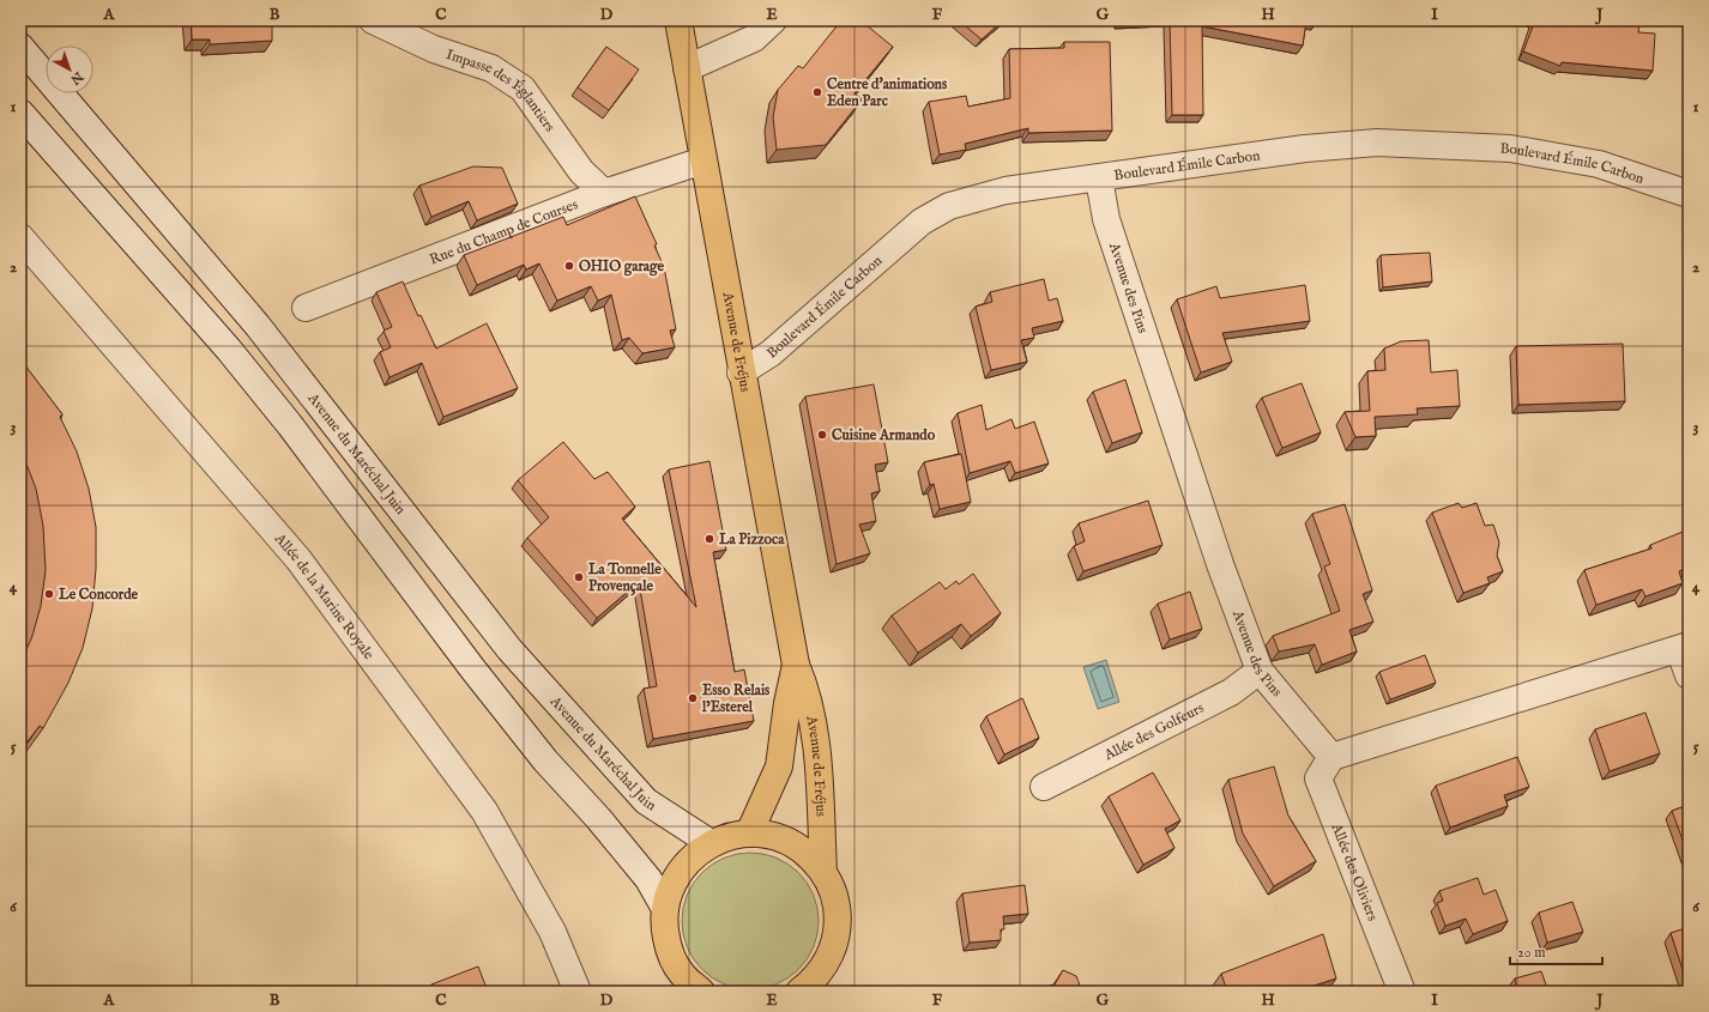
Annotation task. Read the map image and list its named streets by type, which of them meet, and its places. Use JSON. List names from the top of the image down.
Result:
{
  "streets": {
    "main road": ["Avenue de Fréjus"],
    "street": [
      "Impasse des Églantiers",
      "Boulevard Émile Carbon",
      "Rue du Champ de Courses",
      "Avenue des Pins",
      "Avenue du Maréchal Juin",
      "Allée de la Marine Royale",
      "Allée des Golfeurs",
      "Allée des Oliviers"
    ]
  },
  "crossings": [
    ["Impasse des Églantiers", "Rue du Champ de Courses"],
    ["Boulevard Émile Carbon", "Avenue des Pins"],
    ["Boulevard Émile Carbon", "Avenue de Fréjus"],
    ["Rue du Champ de Courses", "Avenue de Fréjus"],
    ["Avenue des Pins", "Allée des Golfeurs"],
    ["Avenue des Pins", "Allée des Oliviers"]
  ],
  "places": [
    "Centre d'animations Eden Parc",
    "OHIO garage",
    "Cuisine Armando",
    "La Pizzoca",
    "La Tonnelle Provençale",
    "Le Concorde",
    "Esso Relais l’Esterel"
  ],
  "scale_bar": "20 m",
  "north": "bottom right",
  "grid": {
    "columns": [
      "A",
      "B",
      "C",
      "D",
      "E",
      "F",
      "G",
      "H",
      "I",
      "J"
    ],
    "rows": [
      "1",
      "2",
      "3",
      "4",
      "5",
      "6"
    ]
  }
}
